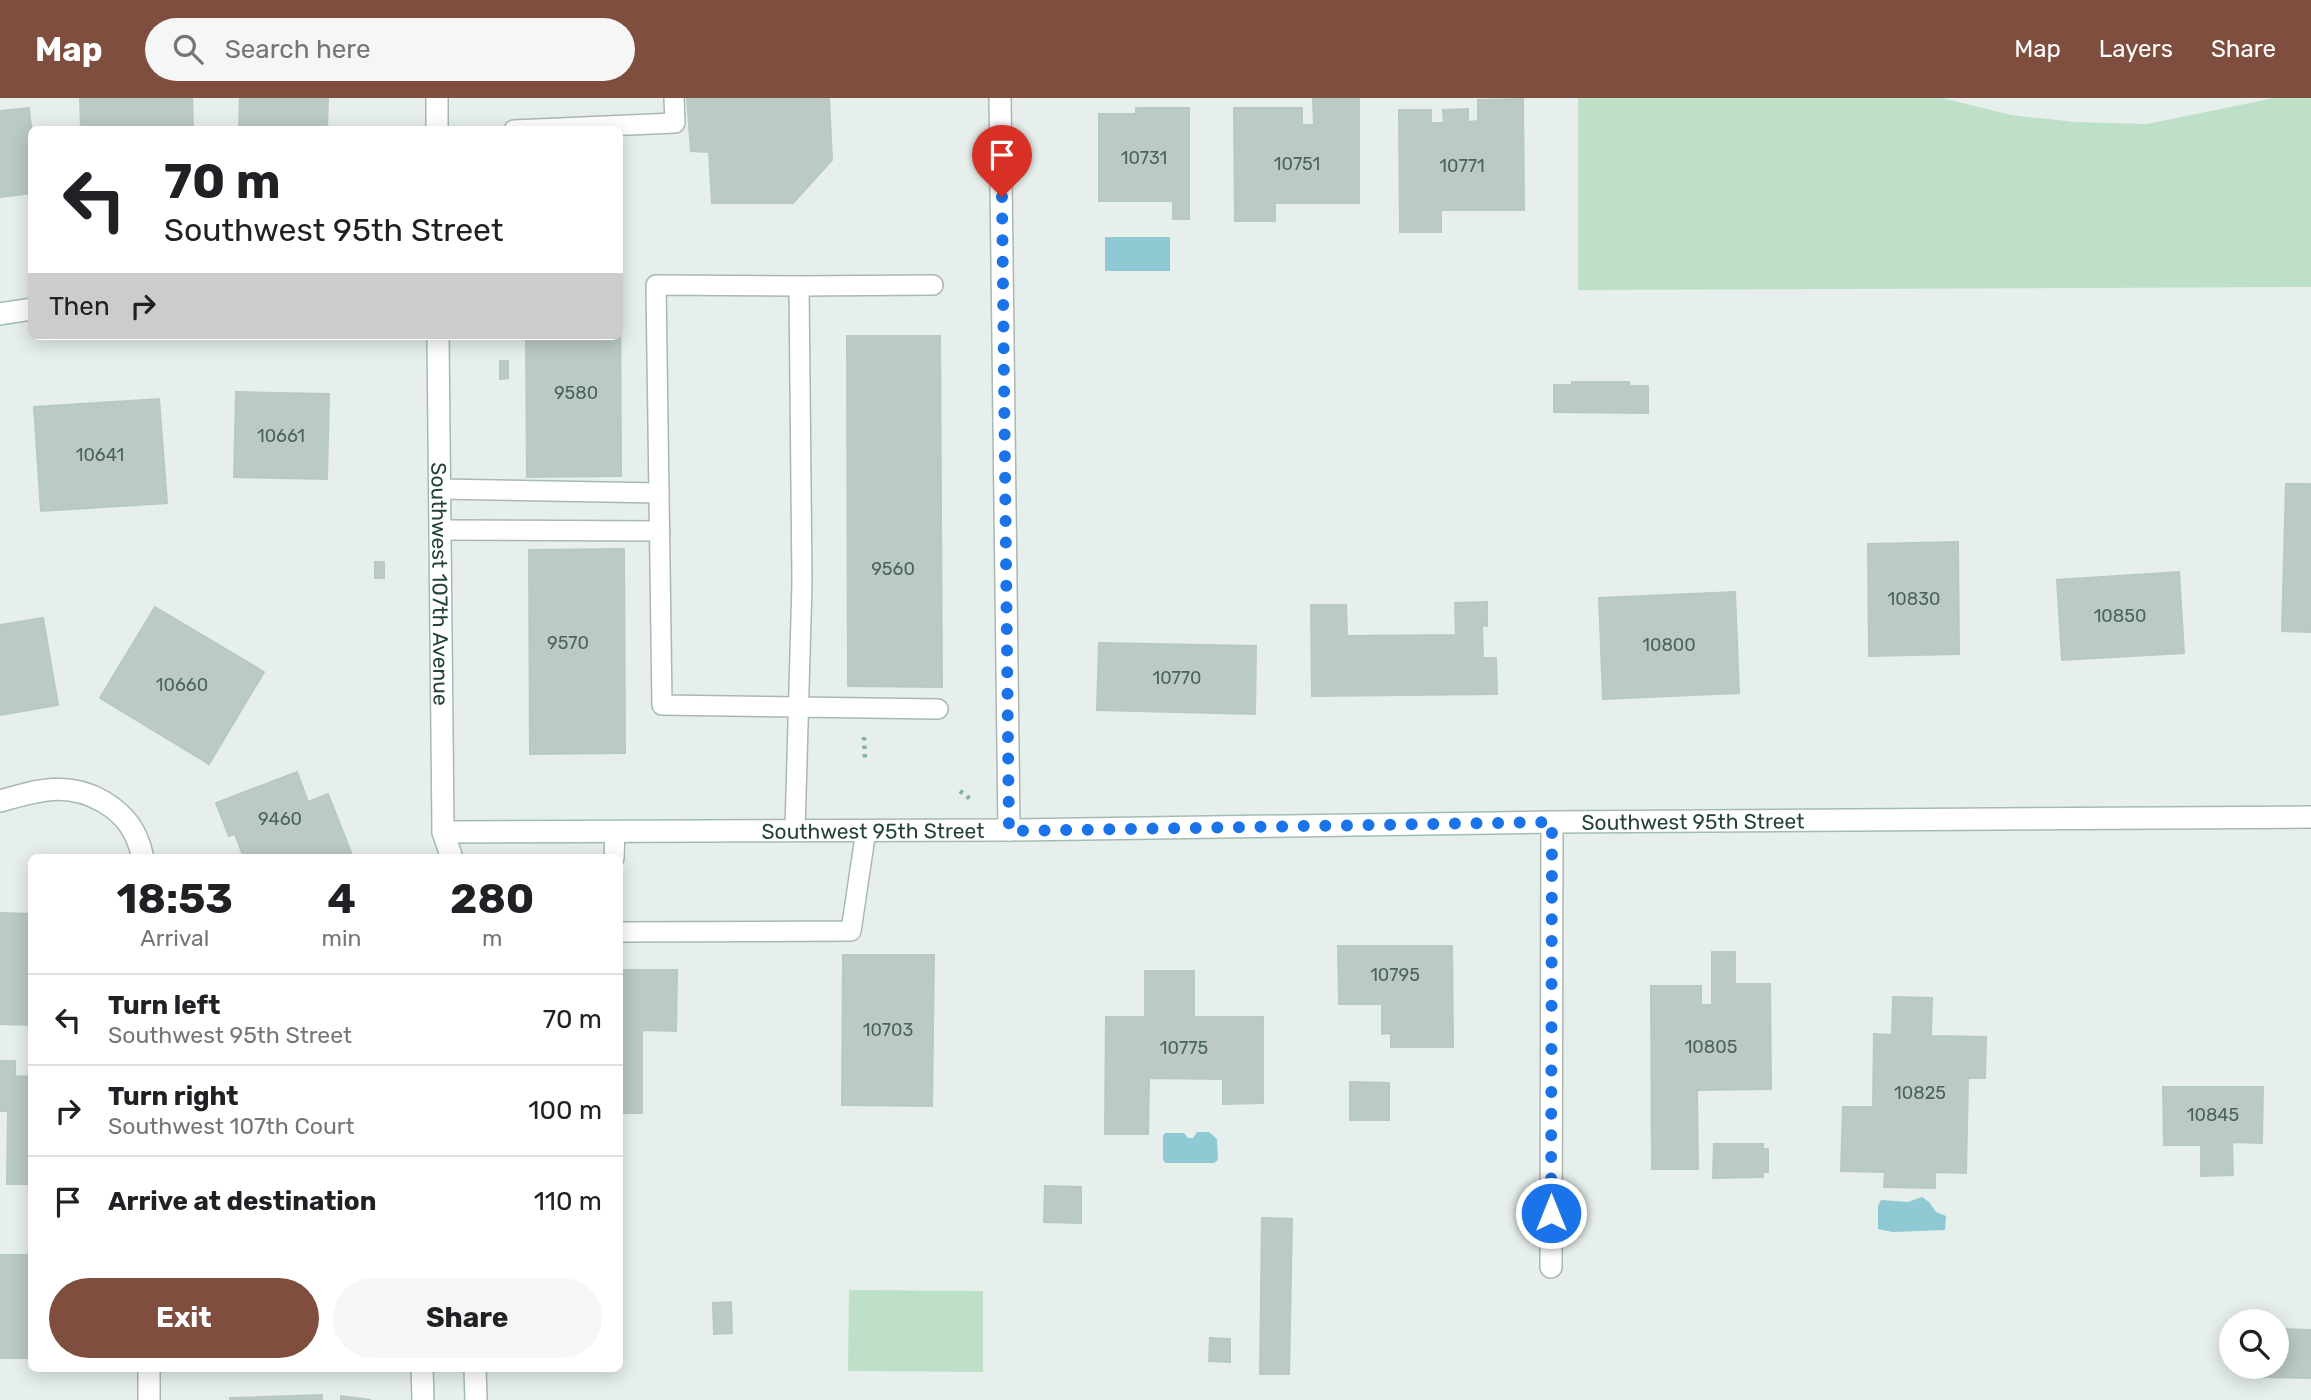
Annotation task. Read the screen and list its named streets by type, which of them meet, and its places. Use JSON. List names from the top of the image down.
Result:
{
  "streets": {
    "street": ["Southwest 107th Avenue", "Southwest 95th Street"]
  },
  "crossings": [
    ["Southwest 107th Avenue", "Southwest 95th Street"]
  ],
  "house_numbers": [
    "10731",
    "10751",
    "10771",
    "9580",
    "10661",
    "10641",
    "9560",
    "10830",
    "10850",
    "9570",
    "10800",
    "10770",
    "10660",
    "9460",
    "10795",
    "10703",
    "10805",
    "10775",
    "10825",
    "10845"
  ],
  "page": {
    "header": "Map",
    "search": "Search here",
    "nav": ["Map", "Layers", "Share"],
    "turn": ["70 m", "Southwest 95th Street"],
    "then": "Then",
    "eta": [
      "18:53",
      "Arrival",
      "4",
      "min",
      "280",
      "m"
    ],
    "list": [
      {
        "name": "Turn left",
        "note": "Southwest 95th Street",
        "value": "70 m"
      },
      {
        "name": "Turn right",
        "note": "Southwest 107th Court",
        "value": "100 m"
      },
      {
        "name": "Arrive at destination",
        "value": "110 m"
      }
    ],
    "buttons": ["Exit", "Share"]
  }
}
